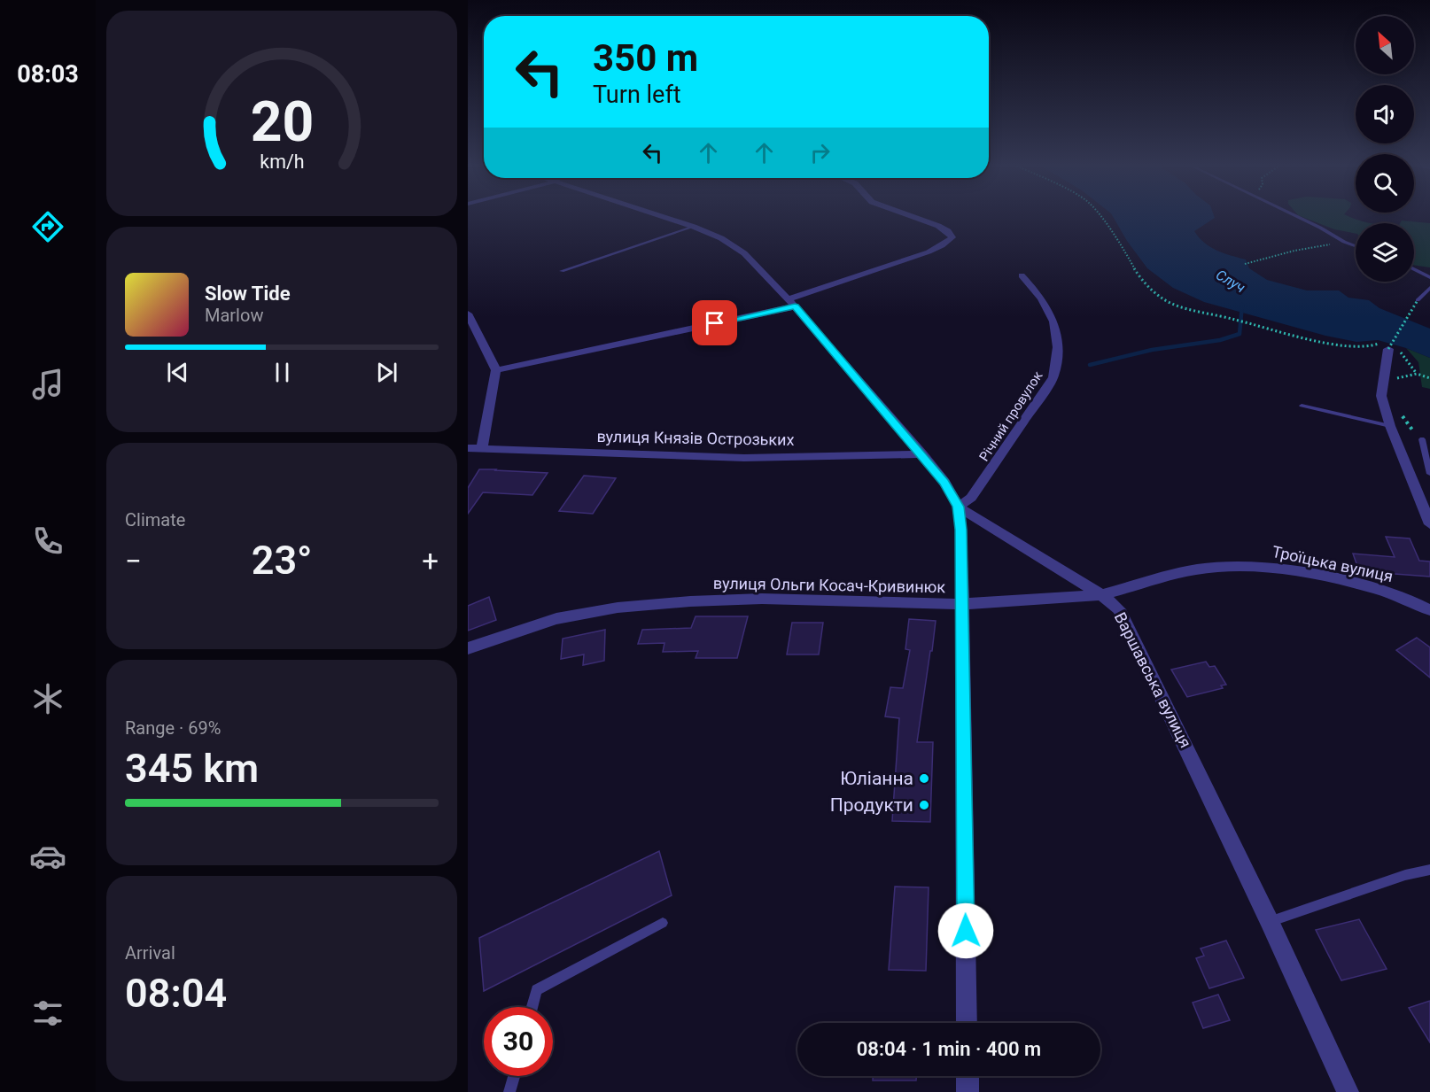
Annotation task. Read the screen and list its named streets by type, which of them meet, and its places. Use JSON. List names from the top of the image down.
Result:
{
  "streets": {
    "street": [
      "Річний провулок",
      "вулиця Князів Острозьких",
      "Троїцька вулиця",
      "вулиця Ольги Косач-Кривинюк",
      "Варшавська вулиця"
    ]
  },
  "crossings": [
    ["Річний провулок", "Варшавська вулиця"],
    ["Троїцька вулиця", "вулиця Ольги Косач-Кривинюк"],
    ["Троїцька вулиця", "Варшавська вулиця"],
    ["вулиця Ольги Косач-Кривинюк", "Варшавська вулиця"]
  ],
  "water": ["Случ"],
  "places": ["Юліанна", "Продукти"],
  "north": "top left",
  "page": {
    "tabs": "08:03",
    "turn": ["350 m", "Turn left"],
    "song": ["Slow Tide", "Marlow"],
    "tile": [
      "Climate",
      ["Range · 69%", "345 km"],
      ["Arrival", "08:04"]
    ],
    "heat": ["−", "23°", "+"],
    "limit": "30",
    "trip": "08:04 · 1 min · 400 m",
    "gauge": ["20", "km/h"]
  }
}
